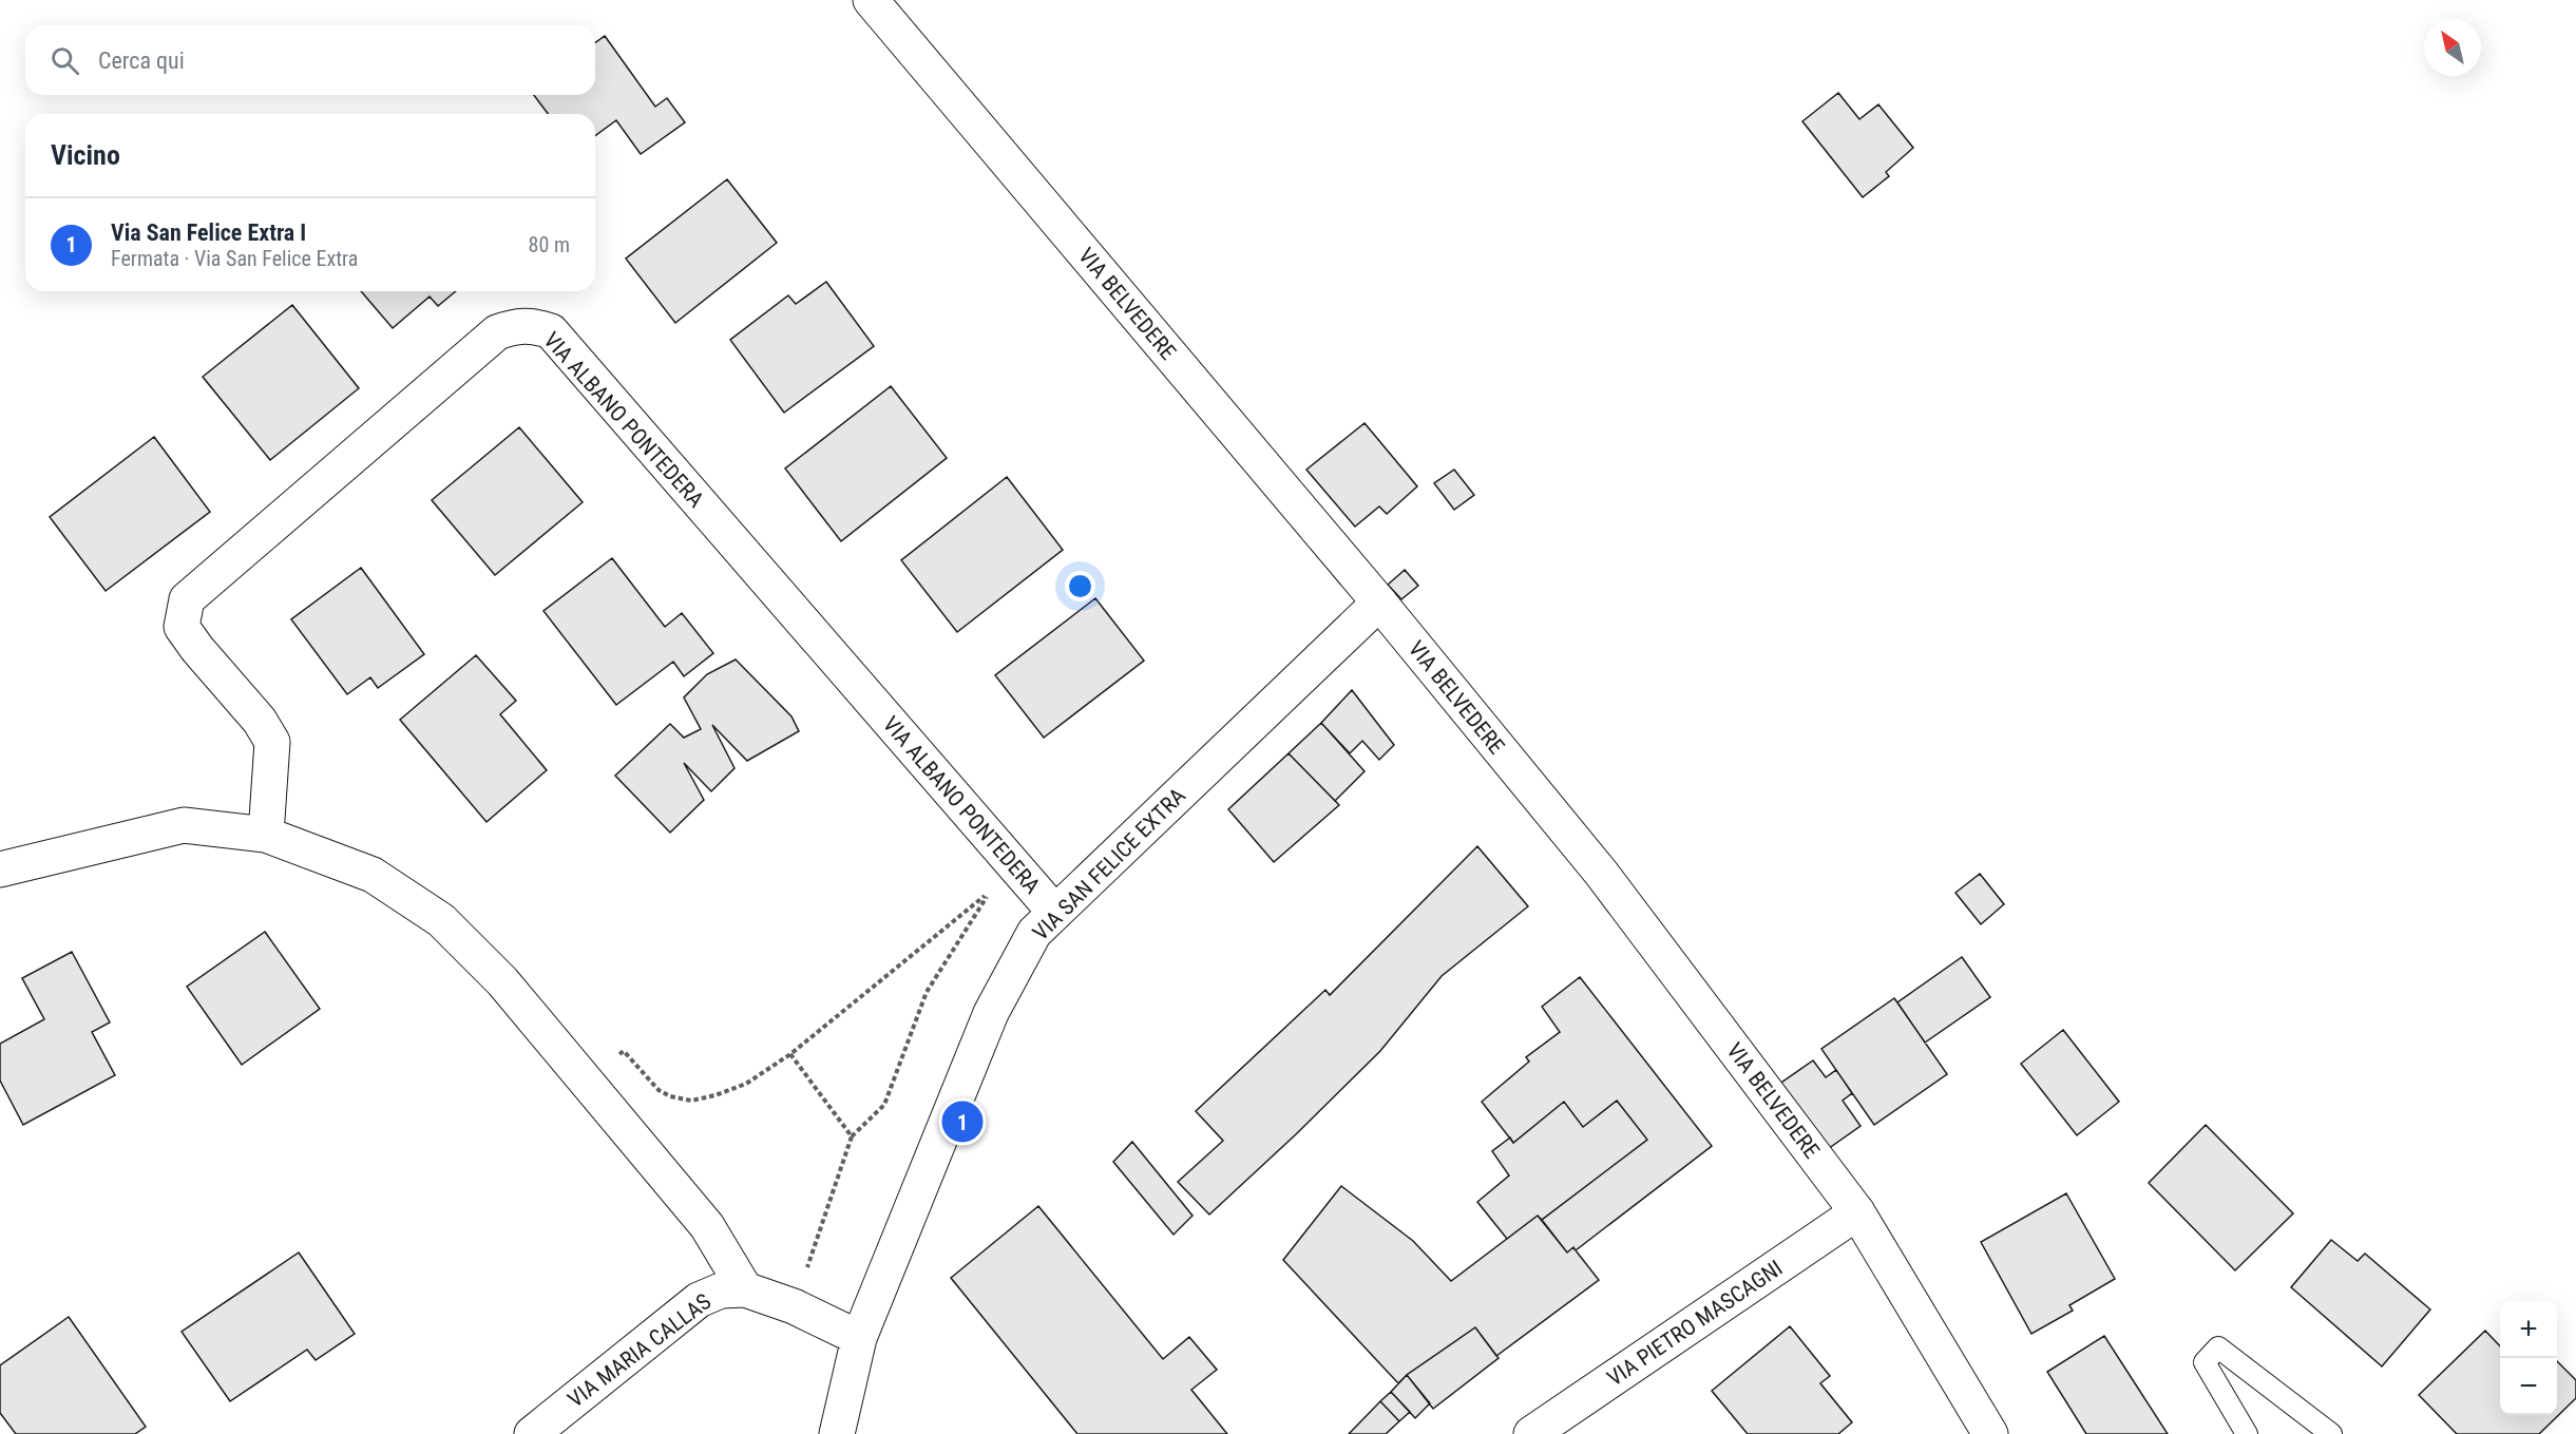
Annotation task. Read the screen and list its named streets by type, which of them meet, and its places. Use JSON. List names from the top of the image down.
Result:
{
  "streets": {
    "street": [
      "VIA BELVEDERE",
      "VIA ALBANO PONTEDERA",
      "VIA SAN FELICE EXTRA",
      "VIA PIETRO MASCAGNI",
      "VIA MARIA CALLAS"
    ]
  },
  "crossings": [
    ["VIA BELVEDERE", "VIA SAN FELICE EXTRA"],
    ["VIA BELVEDERE", "VIA PIETRO MASCAGNI"],
    ["VIA ALBANO PONTEDERA", "VIA SAN FELICE EXTRA"],
    ["VIA SAN FELICE EXTRA", "VIA MARIA CALLAS"]
  ],
  "north": "top left",
  "page": {
    "search": "Cerca qui",
    "heading": "Vicino",
    "list": [
      {
        "mark": "1",
        "name": "Via San Felice Extra I",
        "note": "Fermata · Via San Felice Extra",
        "value": "80 m"
      }
    ],
    "pins": "1",
    "map_buttons": ["+", "−"]
  }
}
